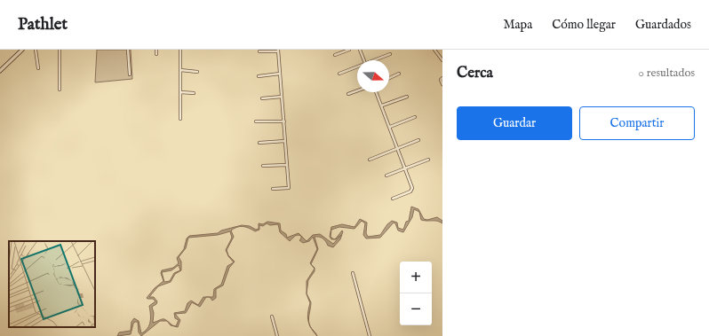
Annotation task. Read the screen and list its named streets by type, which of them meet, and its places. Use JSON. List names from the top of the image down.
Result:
{
  "north": "right",
  "page": {
    "header": "Pathlet",
    "nav": ["Mapa", "Cómo llegar", "Guardados"],
    "heading": ["Cerca", "0 resultados"],
    "buttons": ["Guardar", "Compartir"],
    "map_buttons": ["+", "−"]
  }
}
